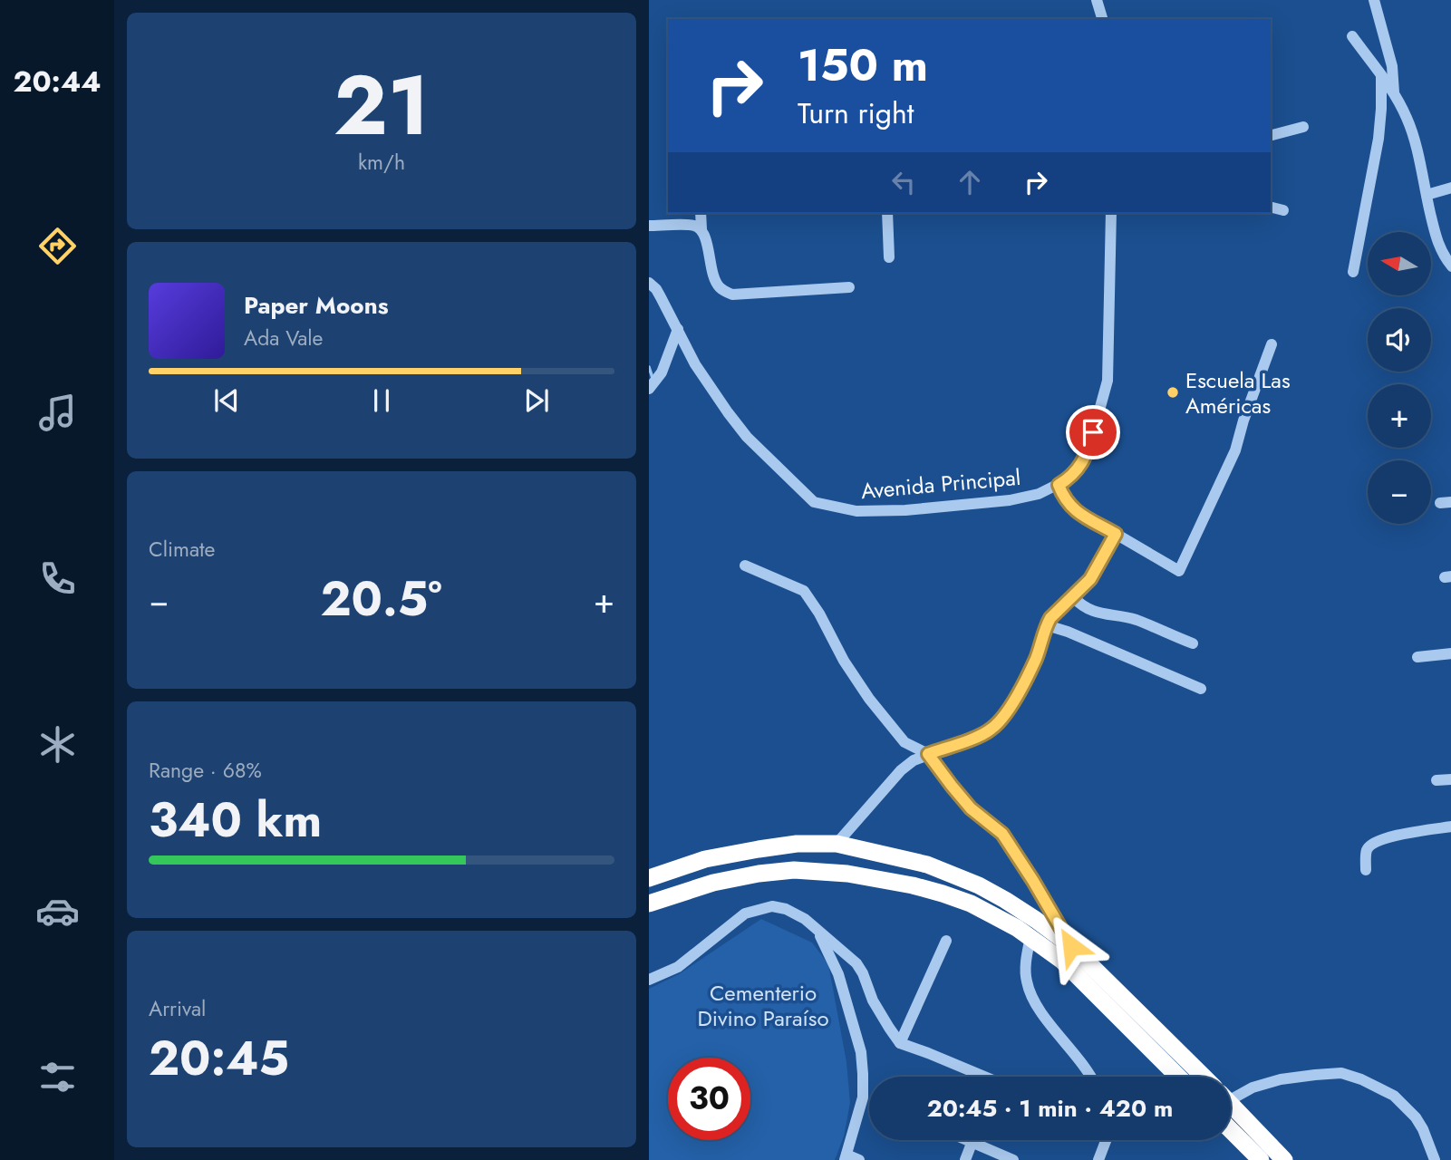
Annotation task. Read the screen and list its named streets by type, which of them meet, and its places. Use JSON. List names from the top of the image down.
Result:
{
  "streets": {
    "street": ["Avenida Principal"]
  },
  "parks": ["Cementerio Divino Paraíso"],
  "places": ["Escuela Las Américas"],
  "north": "left",
  "page": {
    "tabs": "20:44",
    "tile": [
      ["21", "km/h"],
      "Climate",
      ["Range · 68%", "340 km"],
      ["Arrival", "20:45"]
    ],
    "turn": ["150 m", "Turn right"],
    "map_buttons": ["+", "−"],
    "song": ["Paper Moons", "Ada Vale"],
    "heat": ["−", "20.5°", "+"],
    "limit": "30",
    "trip": "20:45 · 1 min · 420 m"
  }
}
